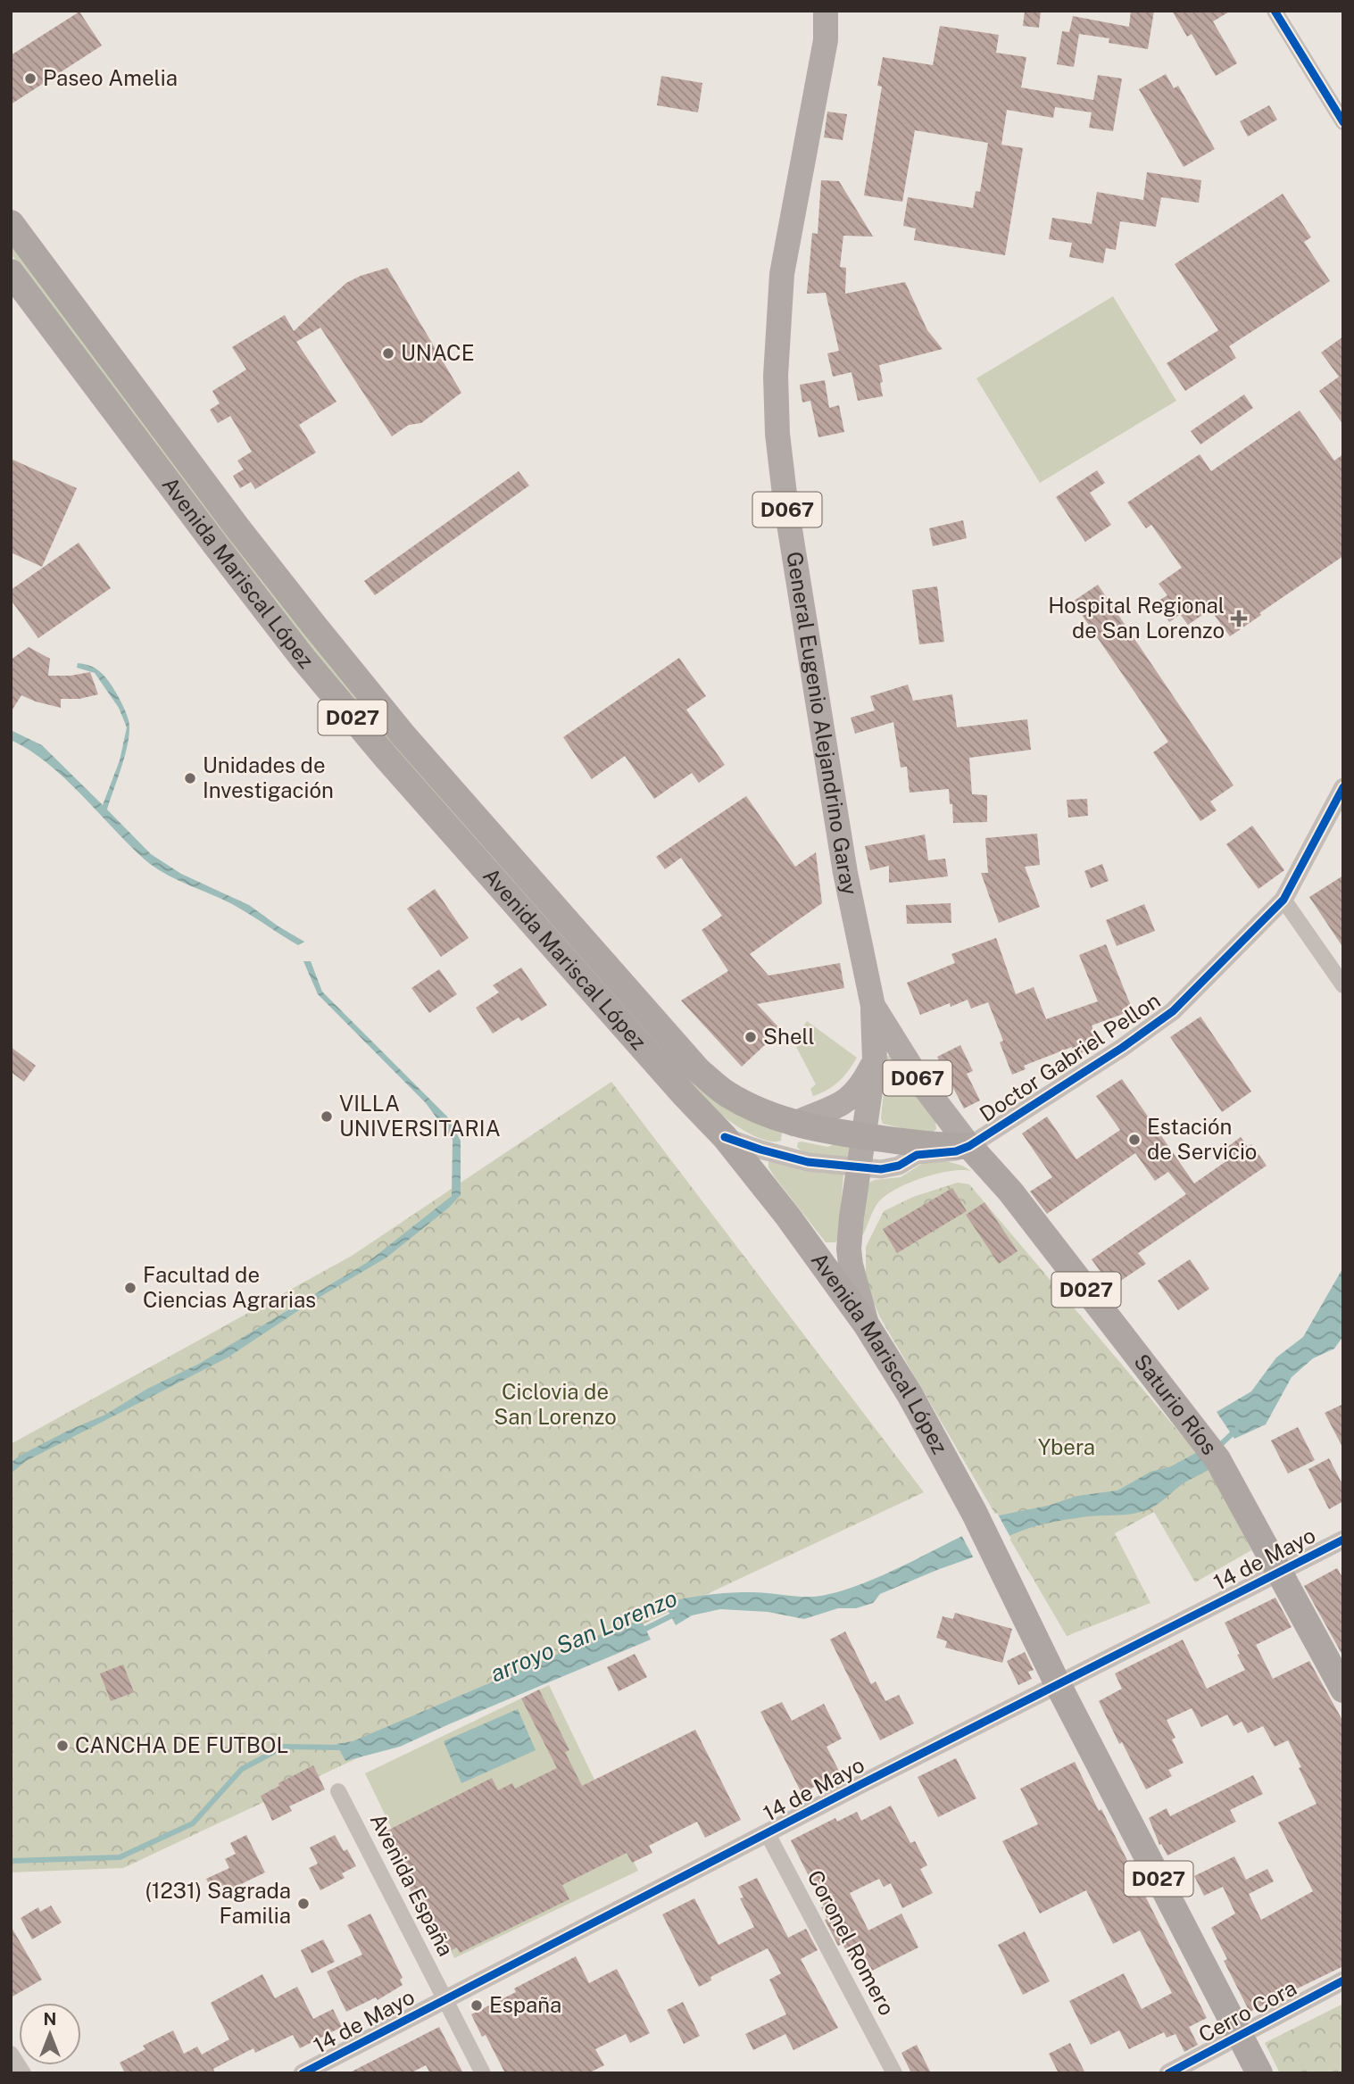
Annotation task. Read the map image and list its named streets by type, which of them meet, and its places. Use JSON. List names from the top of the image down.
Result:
{
  "streets": {
    "highway": ["Avenida Mariscal López", "D027", "Saturio Ríos"],
    "main road": ["D067", "General Eugenio Alejandrino Garay"],
    "street": [
      "Doctor Gabriel Pellon",
      "14 de Mayo",
      "Avenida España",
      "Coronel Romero",
      "Cerro Cora"
    ]
  },
  "crossings": [
    ["D067", "Avenida Mariscal López"],
    ["D067", "D027"],
    ["D067", "General Eugenio Alejandrino Garay"],
    ["D067", "Doctor Gabriel Pellon"],
    ["Avenida Mariscal López", "D027"],
    ["Avenida Mariscal López", "Doctor Gabriel Pellon"],
    ["Avenida Mariscal López", "14 de Mayo"],
    ["D027", "General Eugenio Alejandrino Garay"],
    ["D027", "Doctor Gabriel Pellon"],
    ["D027", "Saturio Ríos"],
    ["D027", "14 de Mayo"],
    ["D027", "Cerro Cora"],
    ["General Eugenio Alejandrino Garay", "Doctor Gabriel Pellon"],
    ["General Eugenio Alejandrino Garay", "Saturio Ríos"],
    ["Doctor Gabriel Pellon", "Saturio Ríos"],
    ["Saturio Ríos", "14 de Mayo"],
    ["14 de Mayo", "Avenida España"],
    ["14 de Mayo", "Coronel Romero"]
  ],
  "water": ["arroyo San Lorenzo"],
  "parks": ["Ciclovia de San Lorenzo", "Ybera"],
  "places": {
    "other": [
      "Paseo Amelia",
      "UNACE",
      "Unidades de Investigación",
      "Shell",
      "VILLA UNIVERSITARIA",
      "Estación de Servicio",
      "Facultad de Ciencias Agrarias",
      "CANCHA DE FUTBOL",
      "(1231) Sagrada Familia",
      "España"
    ],
    "health": ["Hospital Regional de San Lorenzo"]
  },
  "north": "top"
}
